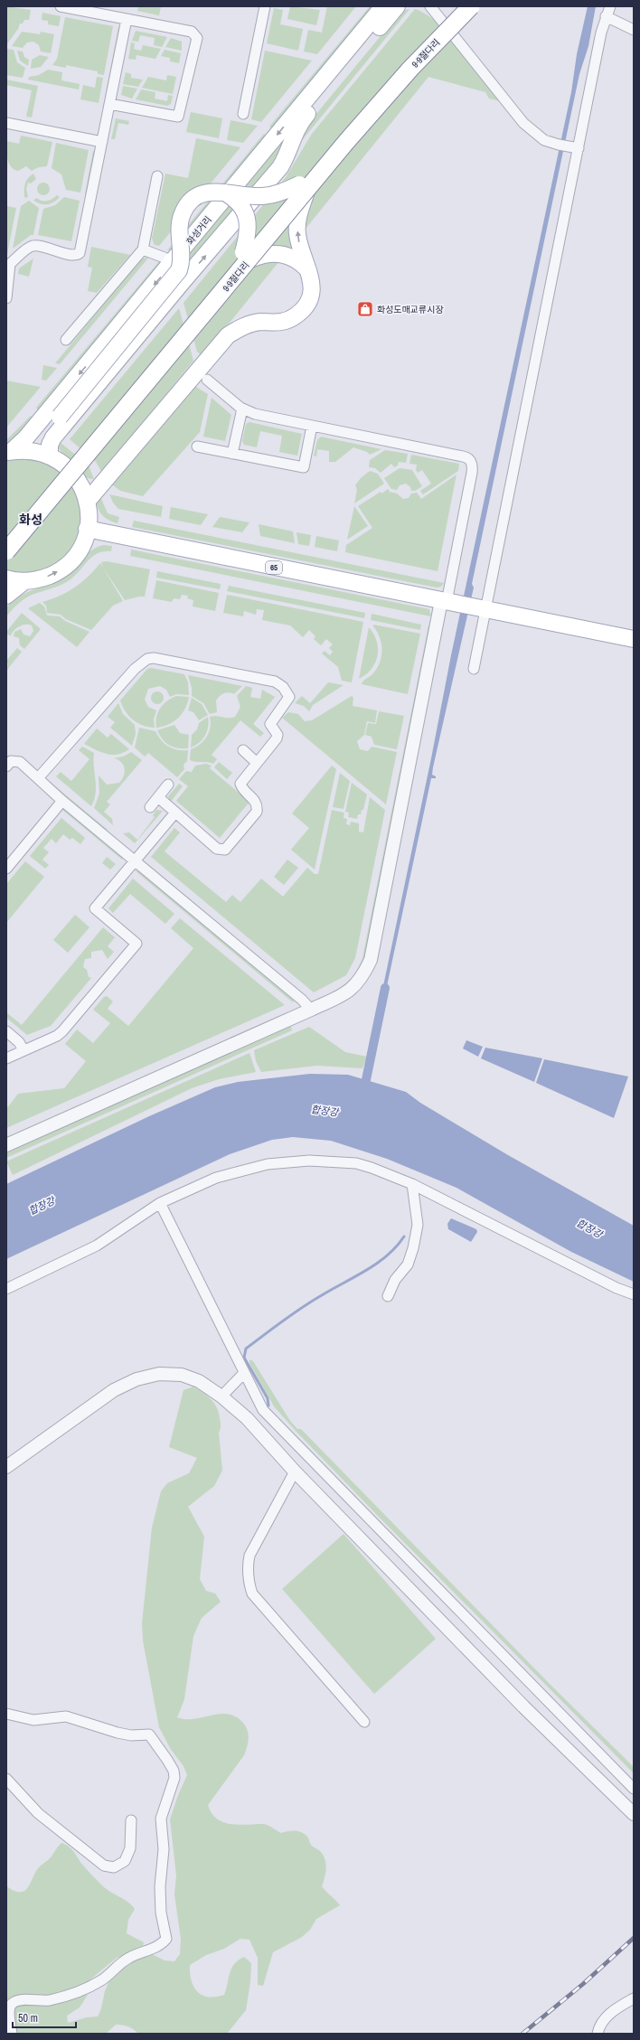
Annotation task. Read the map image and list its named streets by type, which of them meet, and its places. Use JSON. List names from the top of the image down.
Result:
{
  "streets": {
    "highway": ["9·9절다리"],
    "main road": ["화성거리", "65"]
  },
  "districts": ["화성"],
  "water": ["합장강"],
  "places": {
    "shop": ["화성도매교류시장"]
  },
  "scale_bar": "50 m"
}
